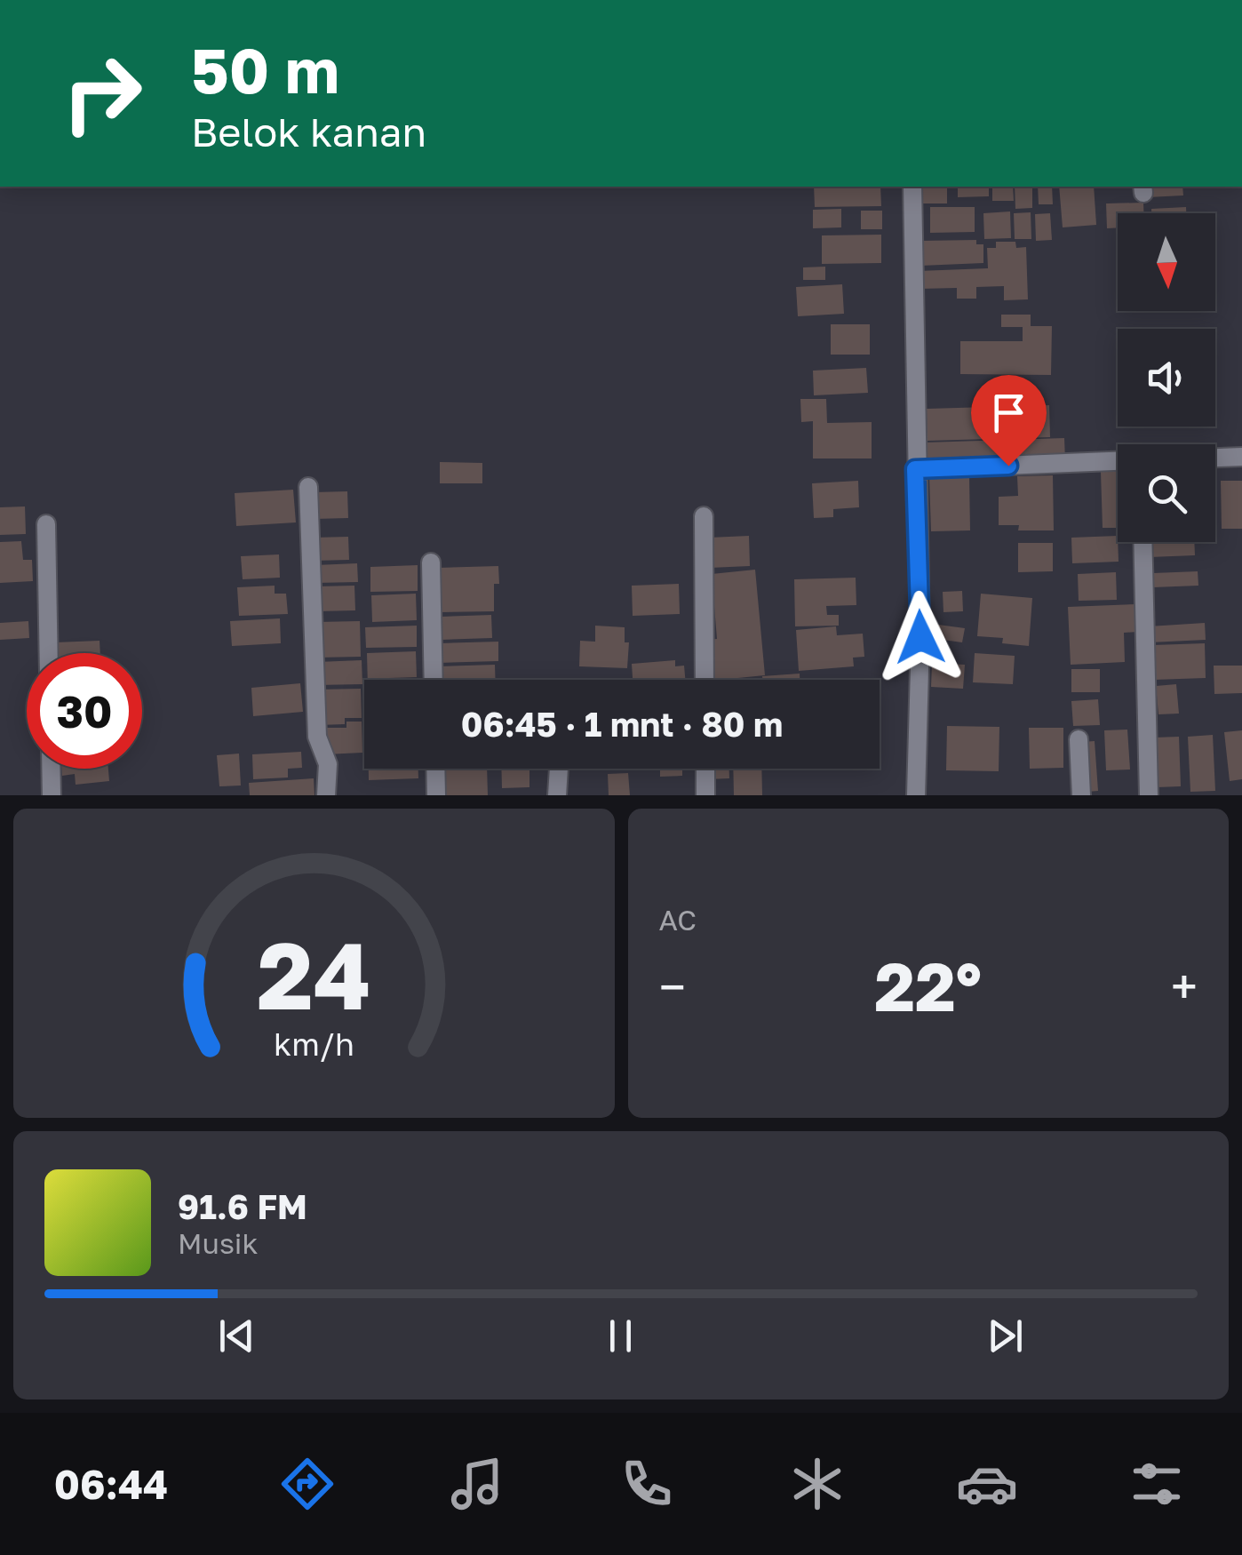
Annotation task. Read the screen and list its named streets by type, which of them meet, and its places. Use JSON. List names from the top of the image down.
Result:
{
  "north": "bottom",
  "page": {
    "turn": ["50 m", "Belok kanan"],
    "limit": "30",
    "trip": "06:45 · 1 mnt · 80 m",
    "tile": "AC",
    "heat": ["−", "22°", "+"],
    "song": ["91.6 FM", "Musik"],
    "tabs": "06:44",
    "gauge": ["24", "km/h"]
  }
}
